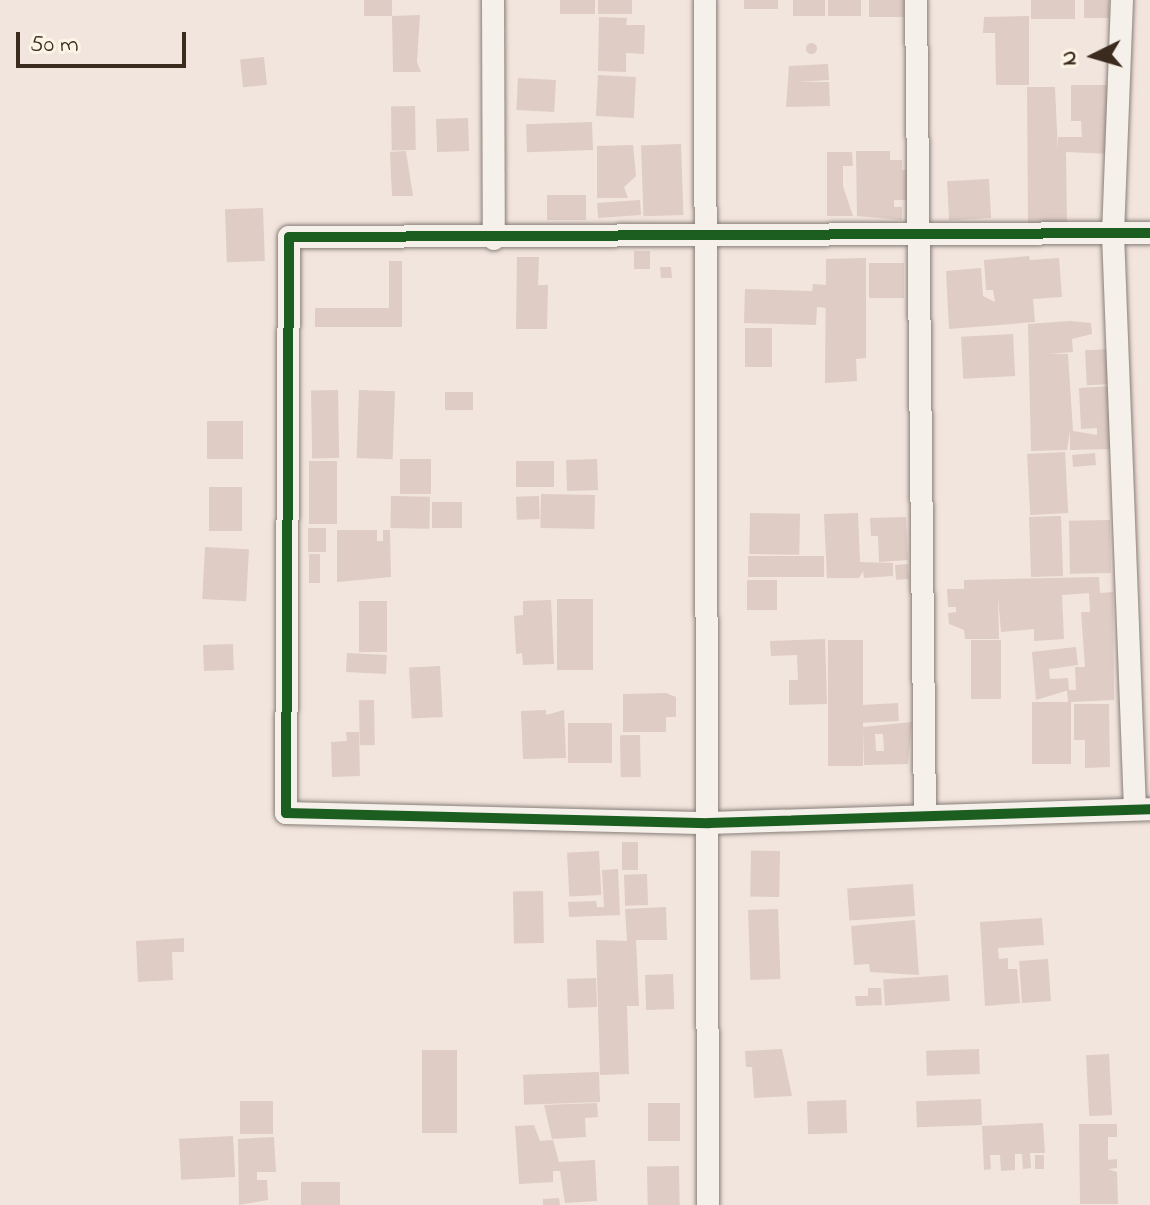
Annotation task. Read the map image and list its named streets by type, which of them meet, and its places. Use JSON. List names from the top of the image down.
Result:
{
  "scale_bar": "50 m",
  "north": "left"
}
